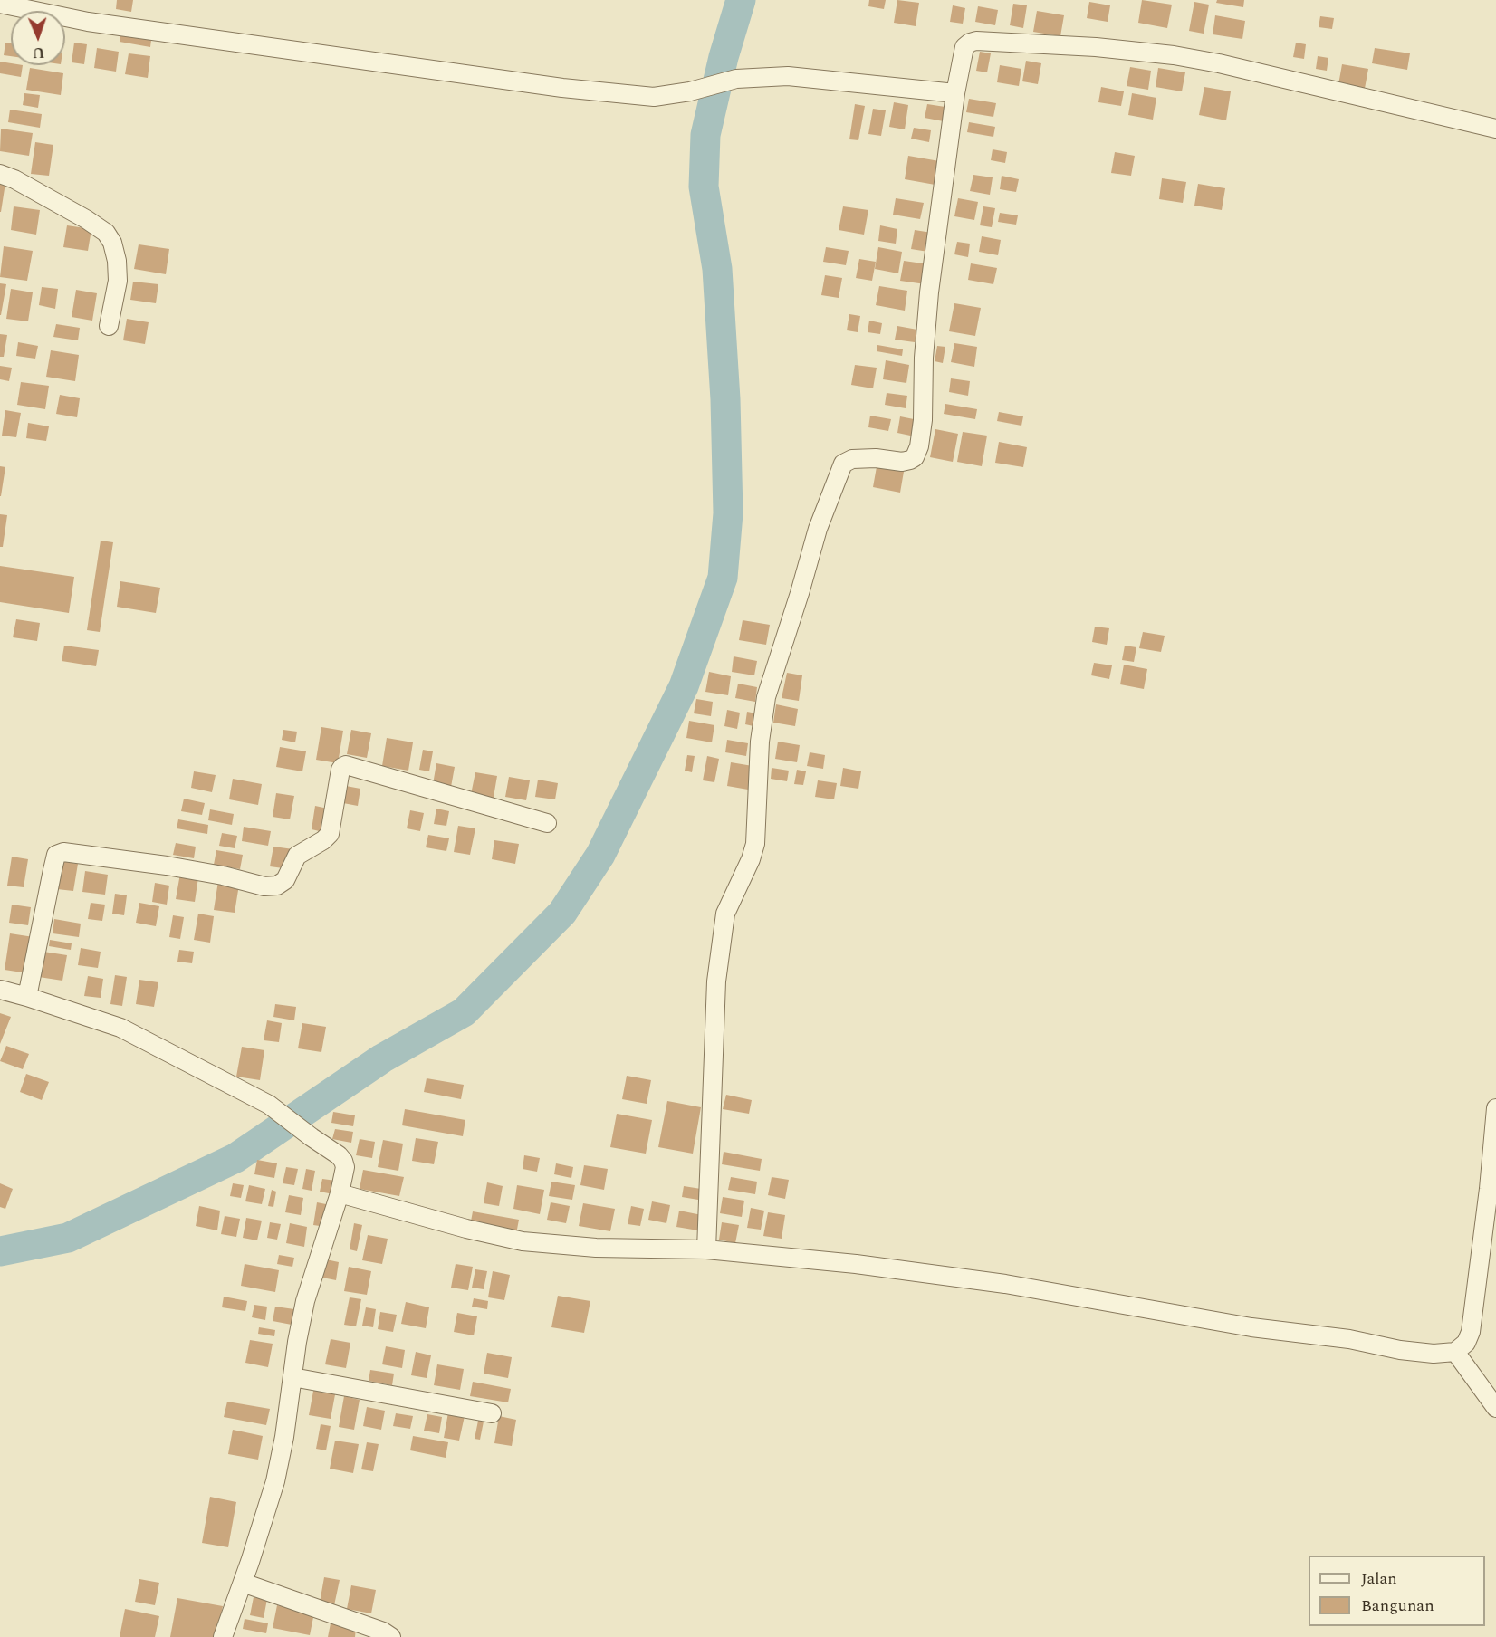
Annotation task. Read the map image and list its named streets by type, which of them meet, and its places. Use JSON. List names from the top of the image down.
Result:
{
  "legend": ["Jalan", "Bangunan"],
  "north": "bottom"
}
